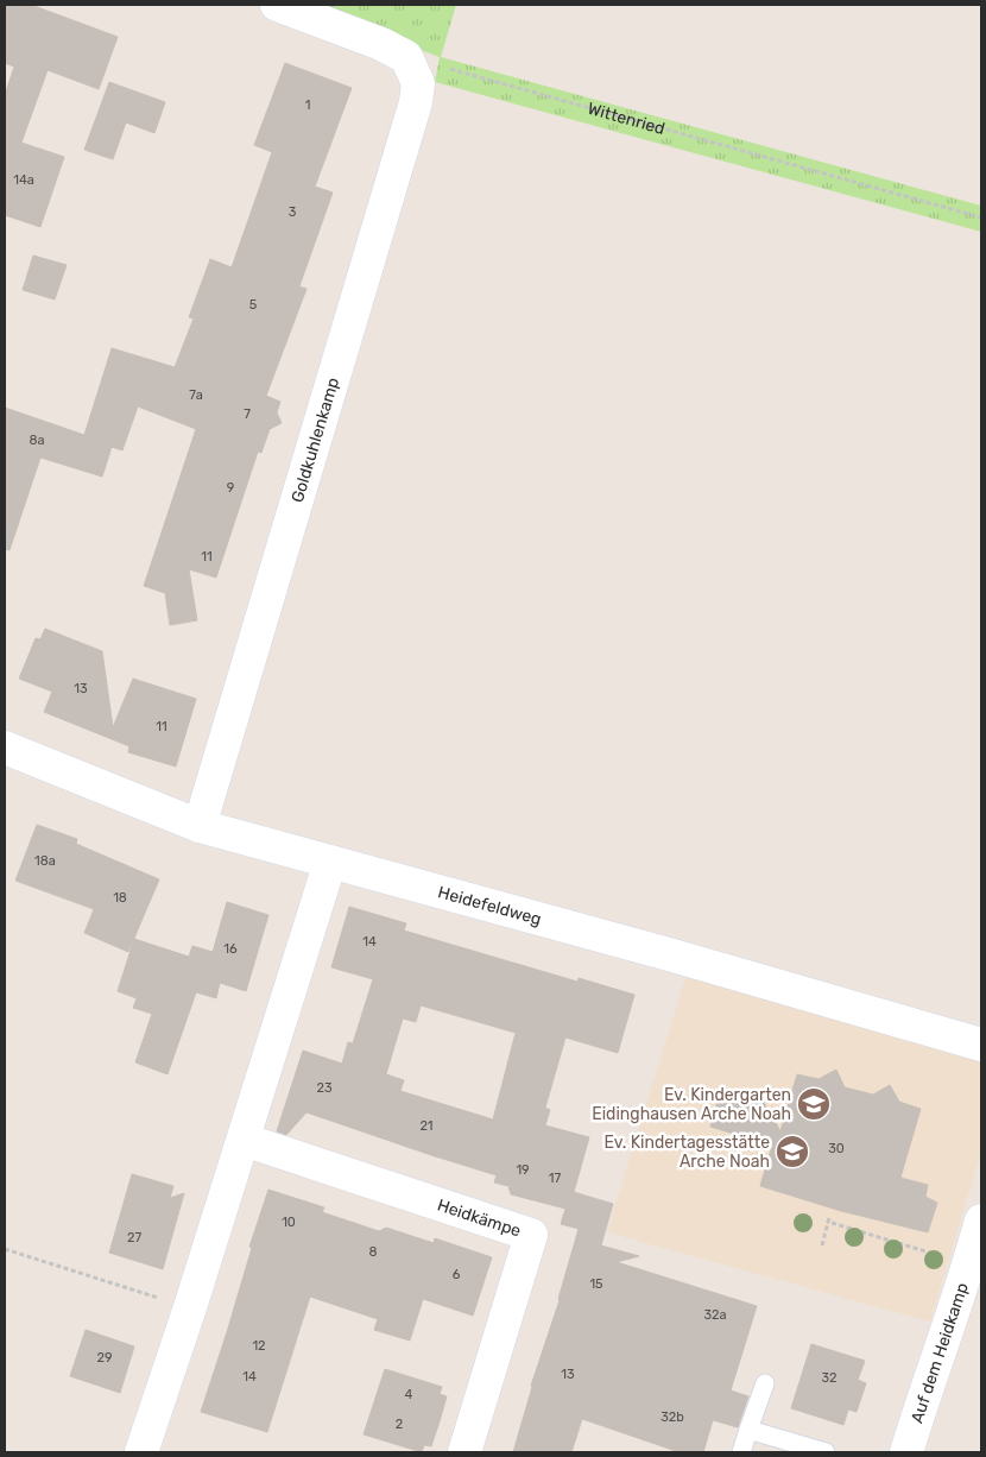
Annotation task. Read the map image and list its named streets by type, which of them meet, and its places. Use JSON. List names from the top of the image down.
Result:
{
  "streets": {
    "street": [
      "Goldkuhlenkamp",
      "Heidefeldweg",
      "Heidkämpe",
      "Auf dem Heidkamp"
    ],
    "path": ["Wittenried"]
  },
  "crossings": [
    ["Wittenried", "Goldkuhlenkamp"],
    ["Goldkuhlenkamp", "Heidefeldweg"]
  ],
  "places": {
    "school or university": ["Ev. Kindergarten Eidinghausen Arche Noah", "Ev. Kindertagesstätte Arche Noah"]
  },
  "house_numbers": [
    "1",
    "14a",
    "3",
    "5",
    "7a",
    "7",
    "8a",
    "9",
    "11",
    "13",
    "11",
    "18a",
    "18",
    "14",
    "16",
    "23",
    "21",
    "30",
    "19",
    "17",
    "10",
    "27",
    "8",
    "6",
    "15",
    "32a",
    "12",
    "29",
    "13",
    "14",
    "32",
    "4",
    "32b",
    "2"
  ]
}
